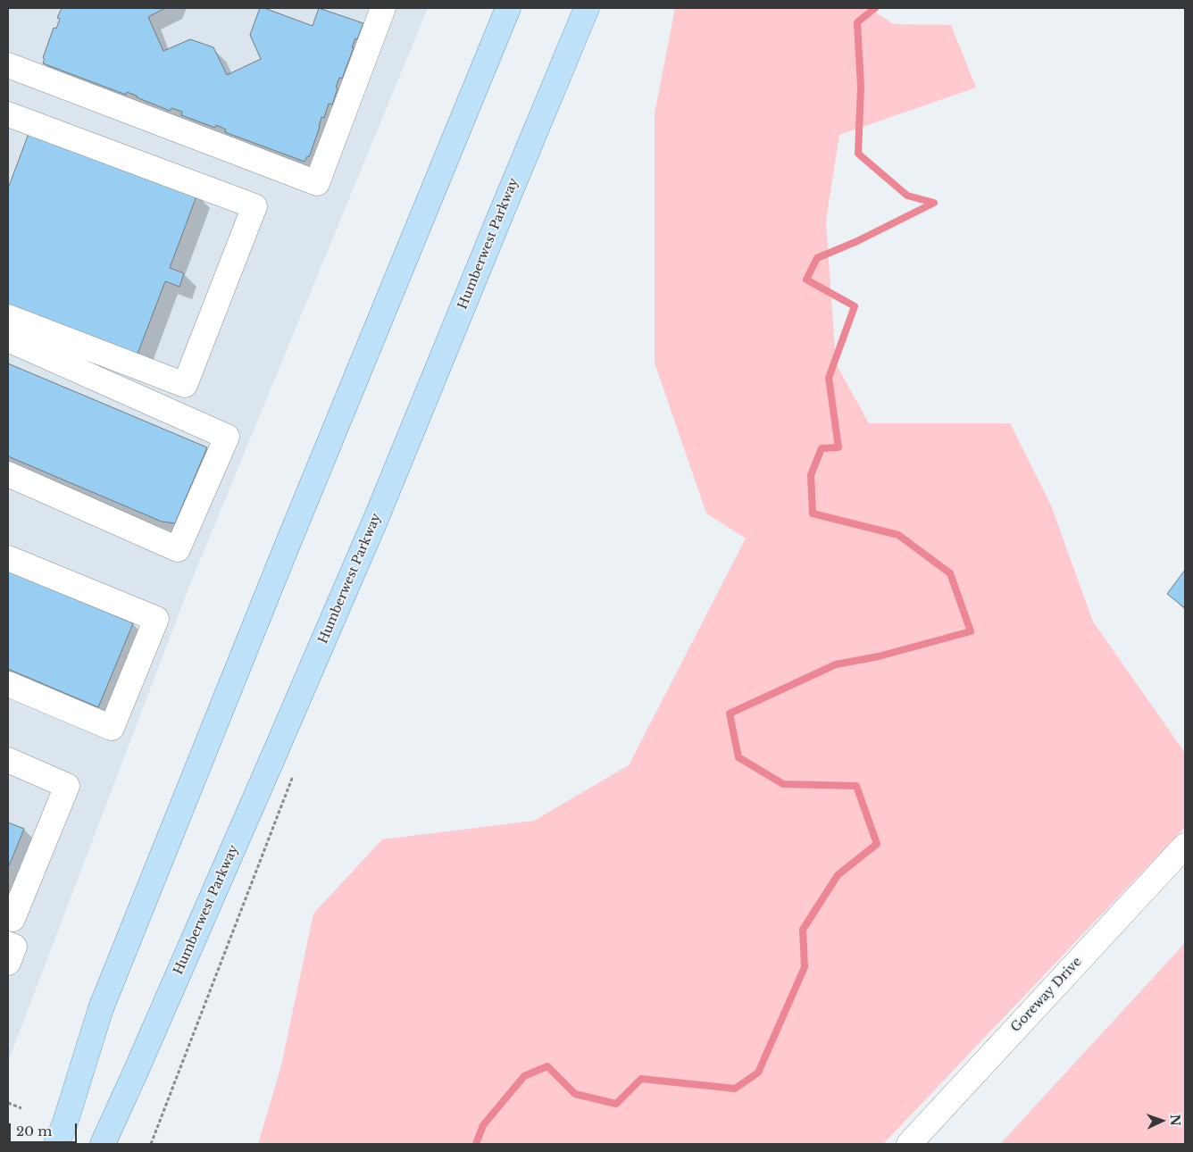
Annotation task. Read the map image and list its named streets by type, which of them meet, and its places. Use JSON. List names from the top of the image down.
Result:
{
  "streets": {
    "main road": ["Humberwest Parkway"],
    "street": ["Goreway Drive"]
  },
  "scale_bar": "20 m",
  "north": "right"
}
